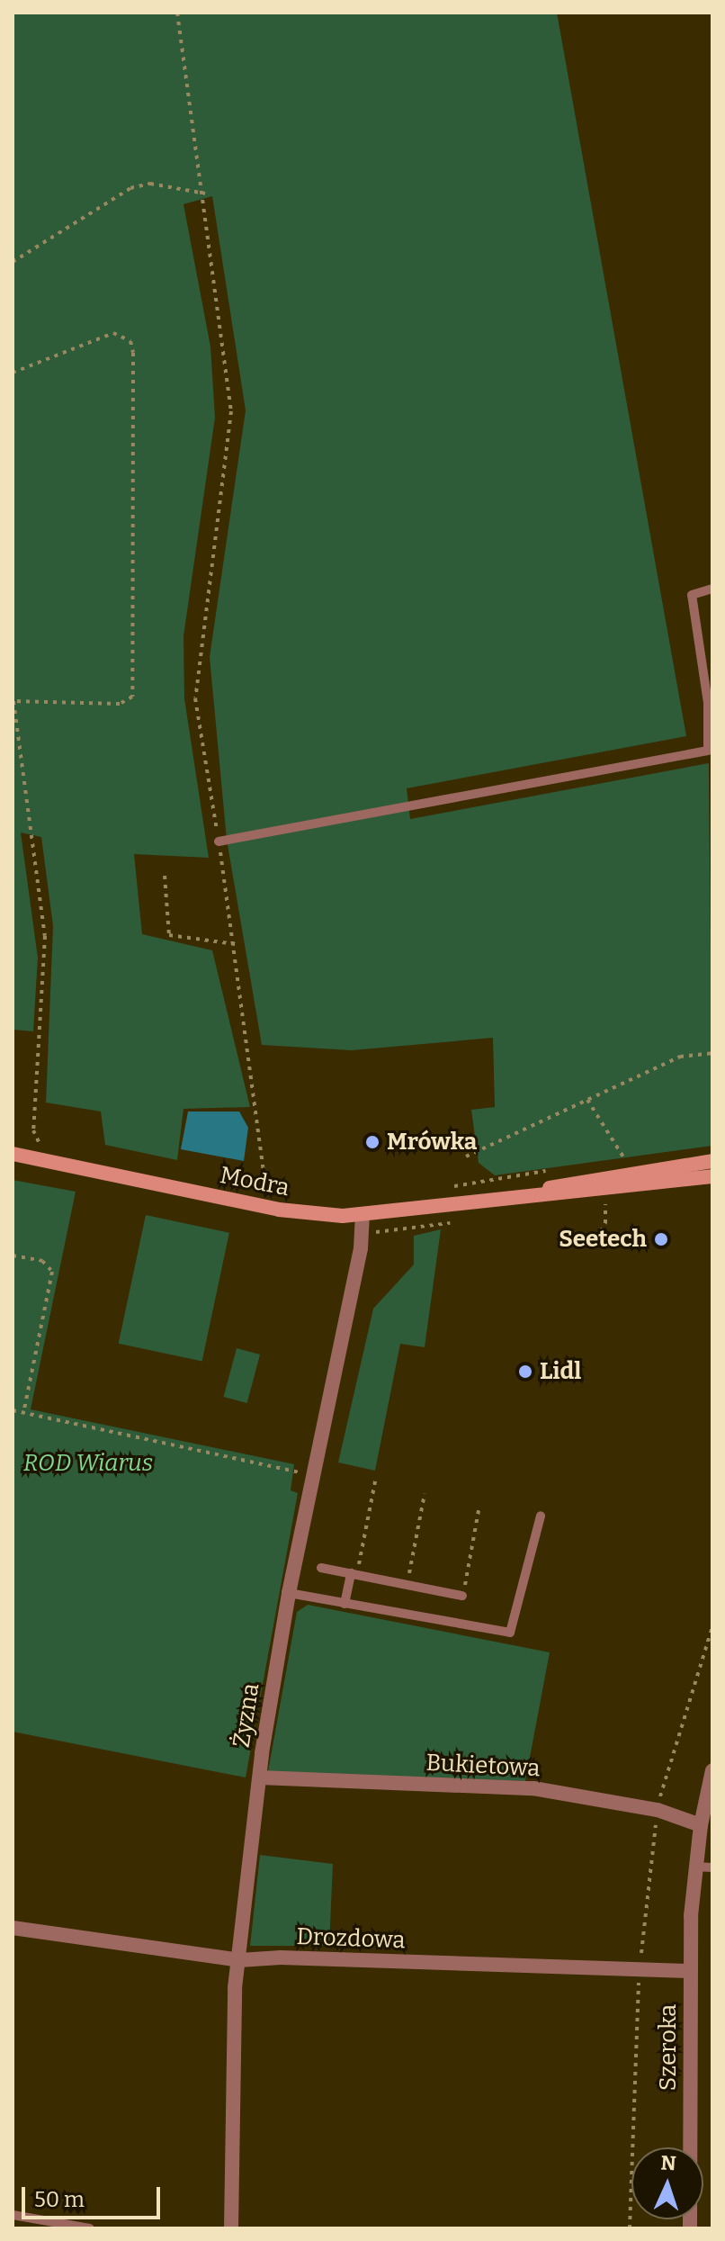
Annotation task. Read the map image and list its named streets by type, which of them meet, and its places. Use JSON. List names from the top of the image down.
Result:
{
  "streets": {
    "street": [
      "Modra",
      "Żyzna",
      "Bukietowa",
      "Drozdowa",
      "Szeroka"
    ]
  },
  "crossings": [
    ["Modra", "Żyzna"],
    ["Żyzna", "Bukietowa"],
    ["Żyzna", "Drozdowa"],
    ["Bukietowa", "Szeroka"],
    ["Drozdowa", "Szeroka"]
  ],
  "parks": ["ROD Wiarus"],
  "places": ["Mrówka", "Seetech", "Lidl"],
  "scale_bar": "50 m",
  "north": "top"
}
